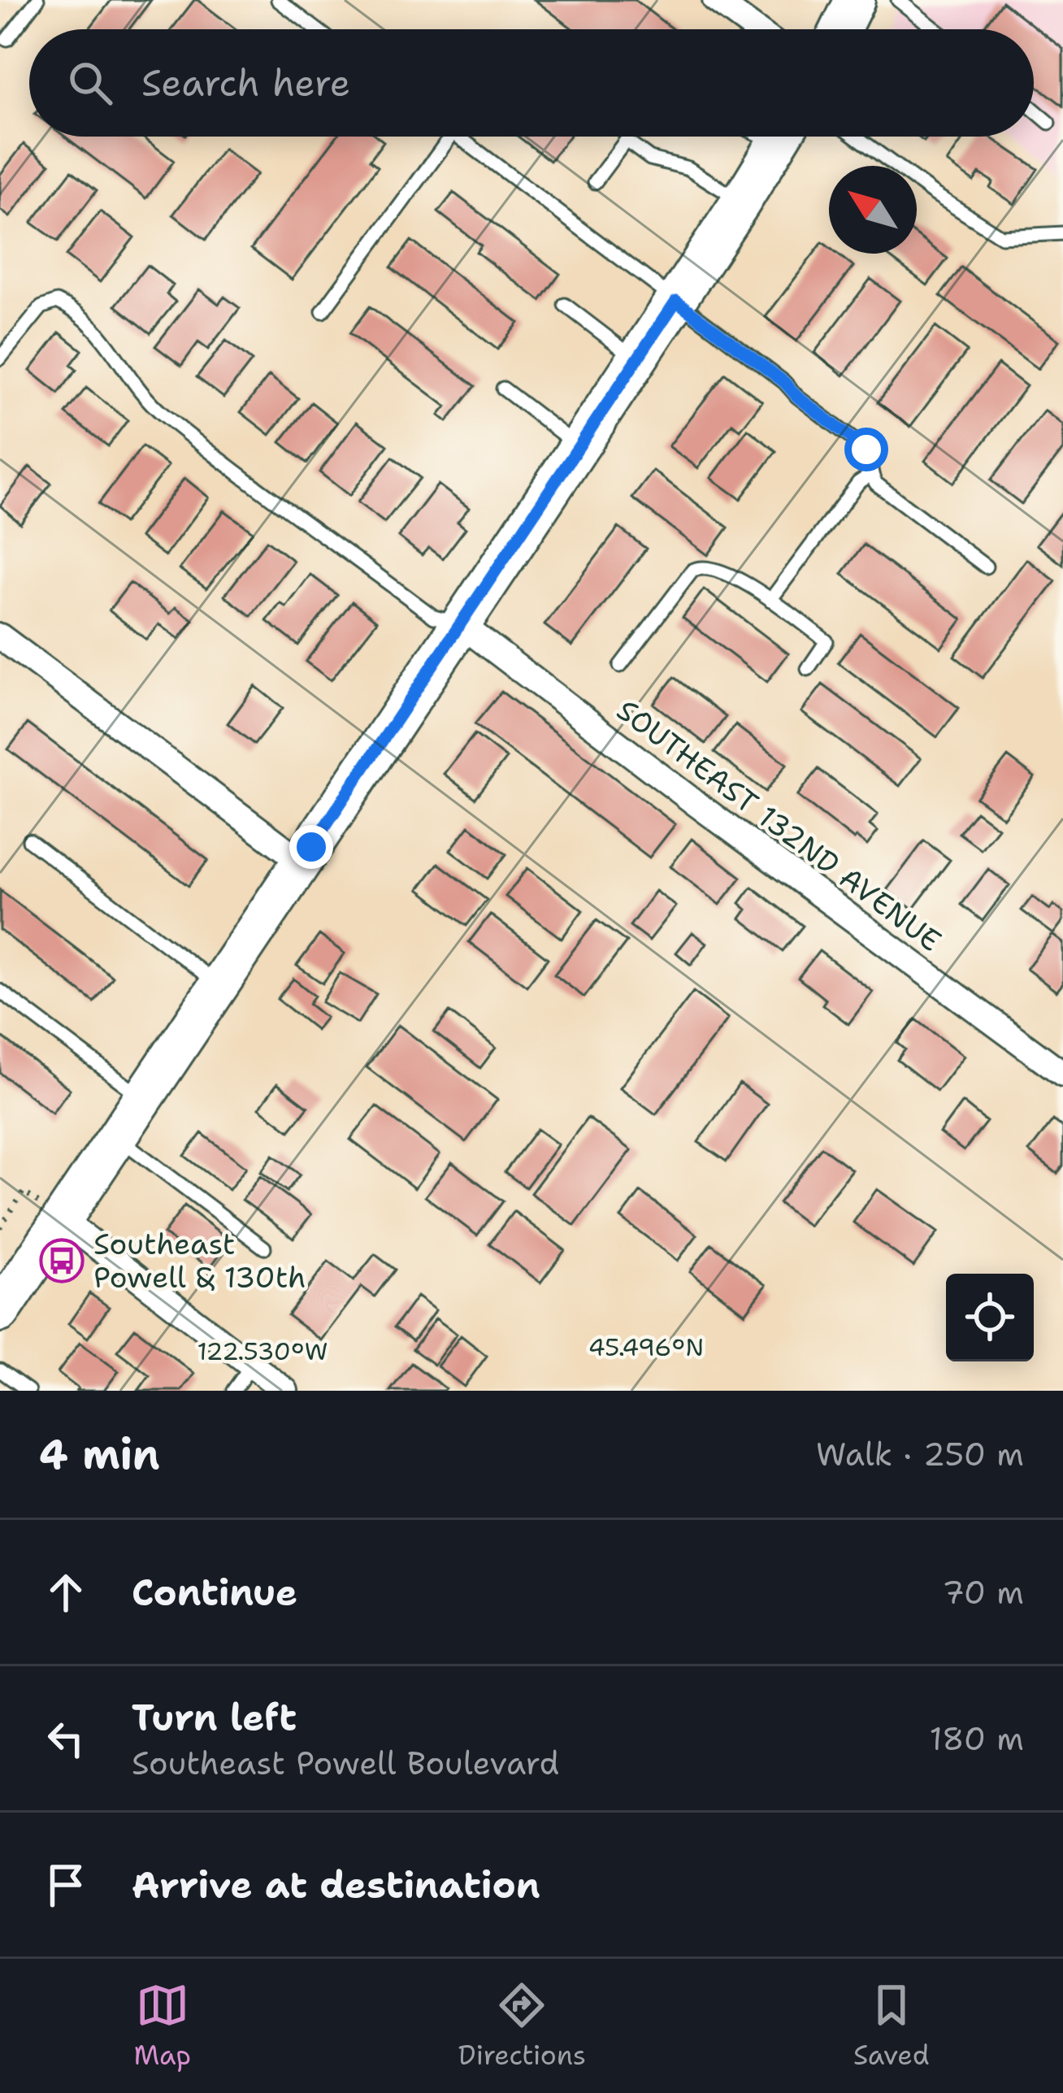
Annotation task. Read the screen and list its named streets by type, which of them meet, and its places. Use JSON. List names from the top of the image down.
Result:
{
  "streets": {
    "street": ["SOUTHEAST 132ND AVENUE"]
  },
  "places": {
    "bus stop": ["Southeast Powell & 130th"]
  },
  "north": "top left",
  "page": {
    "search": "Search here",
    "heading": ["4 min", "Walk · 250 m"],
    "list": [
      ["Continue", "70 m"],
      ["Turn left", "Southeast Powell Boulevard", "180 m"],
      "Arrive at destination"
    ],
    "nav": ["Map", "Directions", "Saved"]
  },
  "coordinates": ["45.496°N", "122.530°W"]
}
